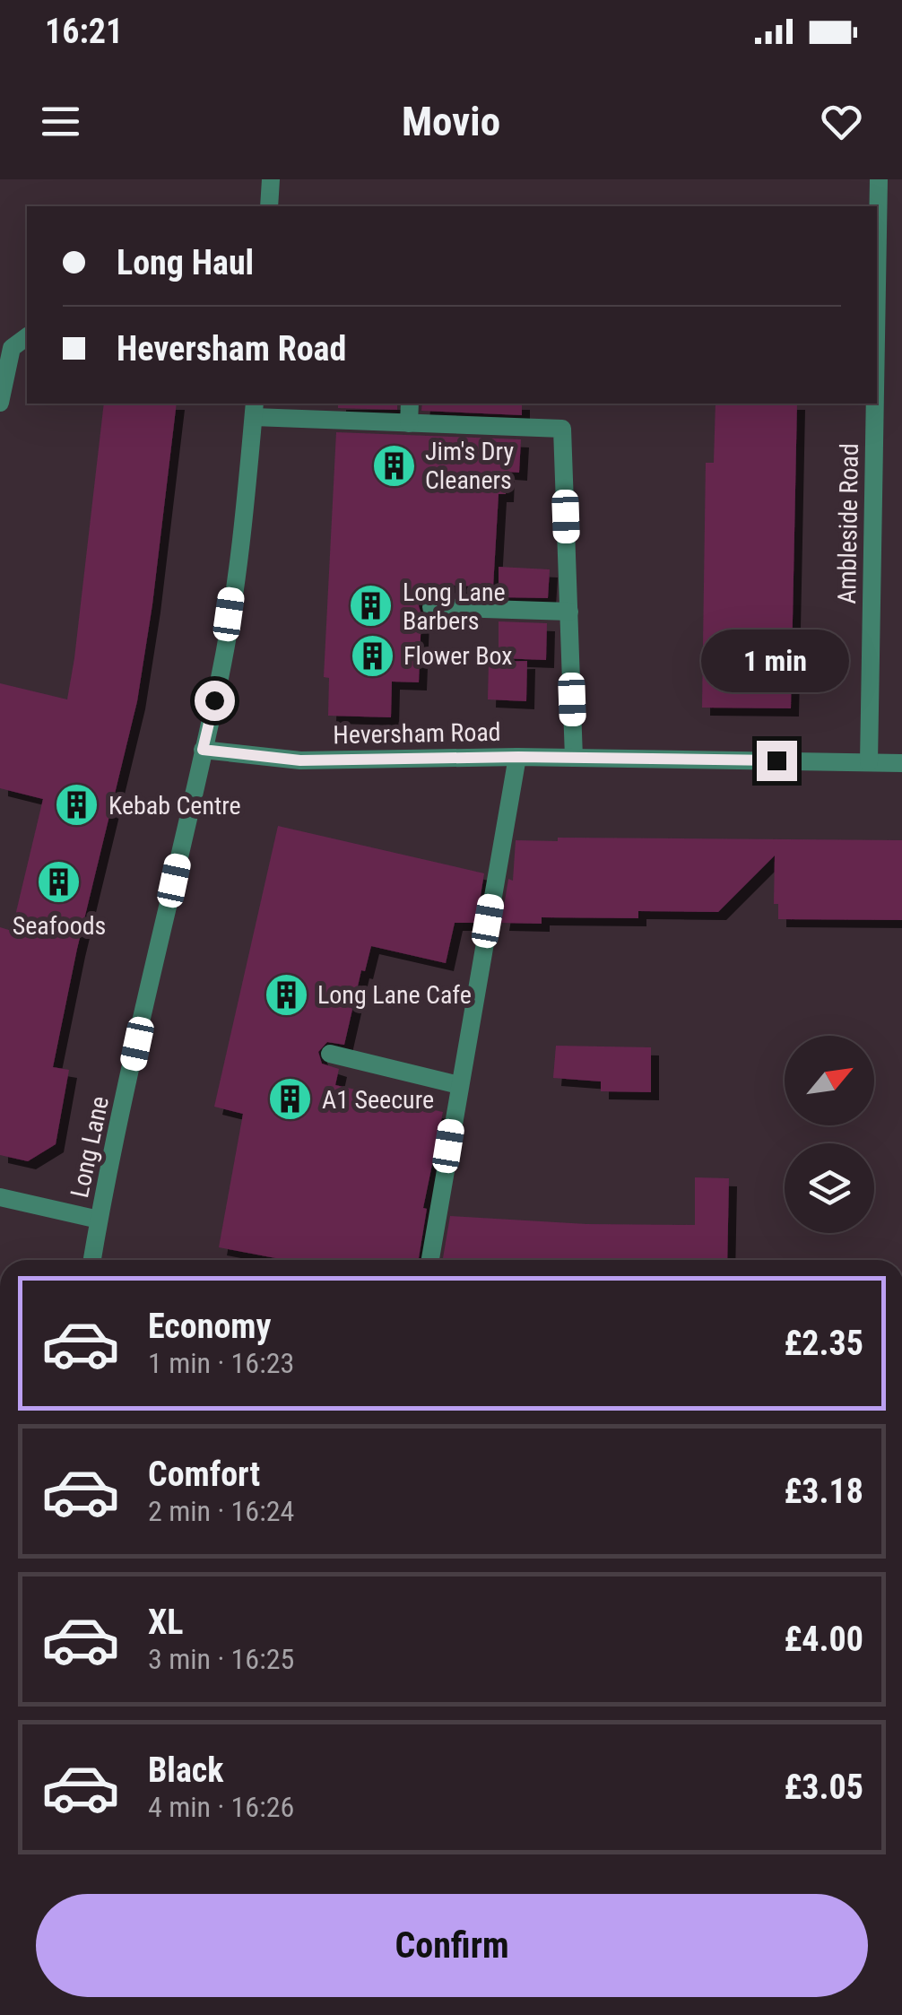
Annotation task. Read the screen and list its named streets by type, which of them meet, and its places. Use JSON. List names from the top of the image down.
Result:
{
  "streets": {
    "street": ["Ambleside Road", "Heversham Road", "Long Lane"]
  },
  "crossings": [
    ["Ambleside Road", "Heversham Road"],
    ["Heversham Road", "Long Lane"]
  ],
  "places": {
    "building": [
      "Jim's Dry Cleaners",
      "Long Lane Barbers",
      "Flower Box",
      "Kebab Centre",
      "Seafoods",
      "Long Lane Cafe",
      "A1 Seecure"
    ]
  },
  "north": "top right",
  "page": {
    "status": "16:21",
    "header": "Movio",
    "banner": ["Long Haul", "Heversham Road"],
    "bubble": "1 min",
    "list": [
      {
        "name": "Economy",
        "note": "1 min · 16:23",
        "value": "£2.35"
      },
      {
        "name": "Comfort",
        "note": "2 min · 16:24",
        "value": "£3.18"
      },
      {
        "name": "XL",
        "note": "3 min · 16:25",
        "value": "£4.00"
      },
      {
        "name": "Black",
        "note": "4 min · 16:26",
        "value": "£3.05"
      }
    ],
    "buttons": "Confirm"
  }
}
